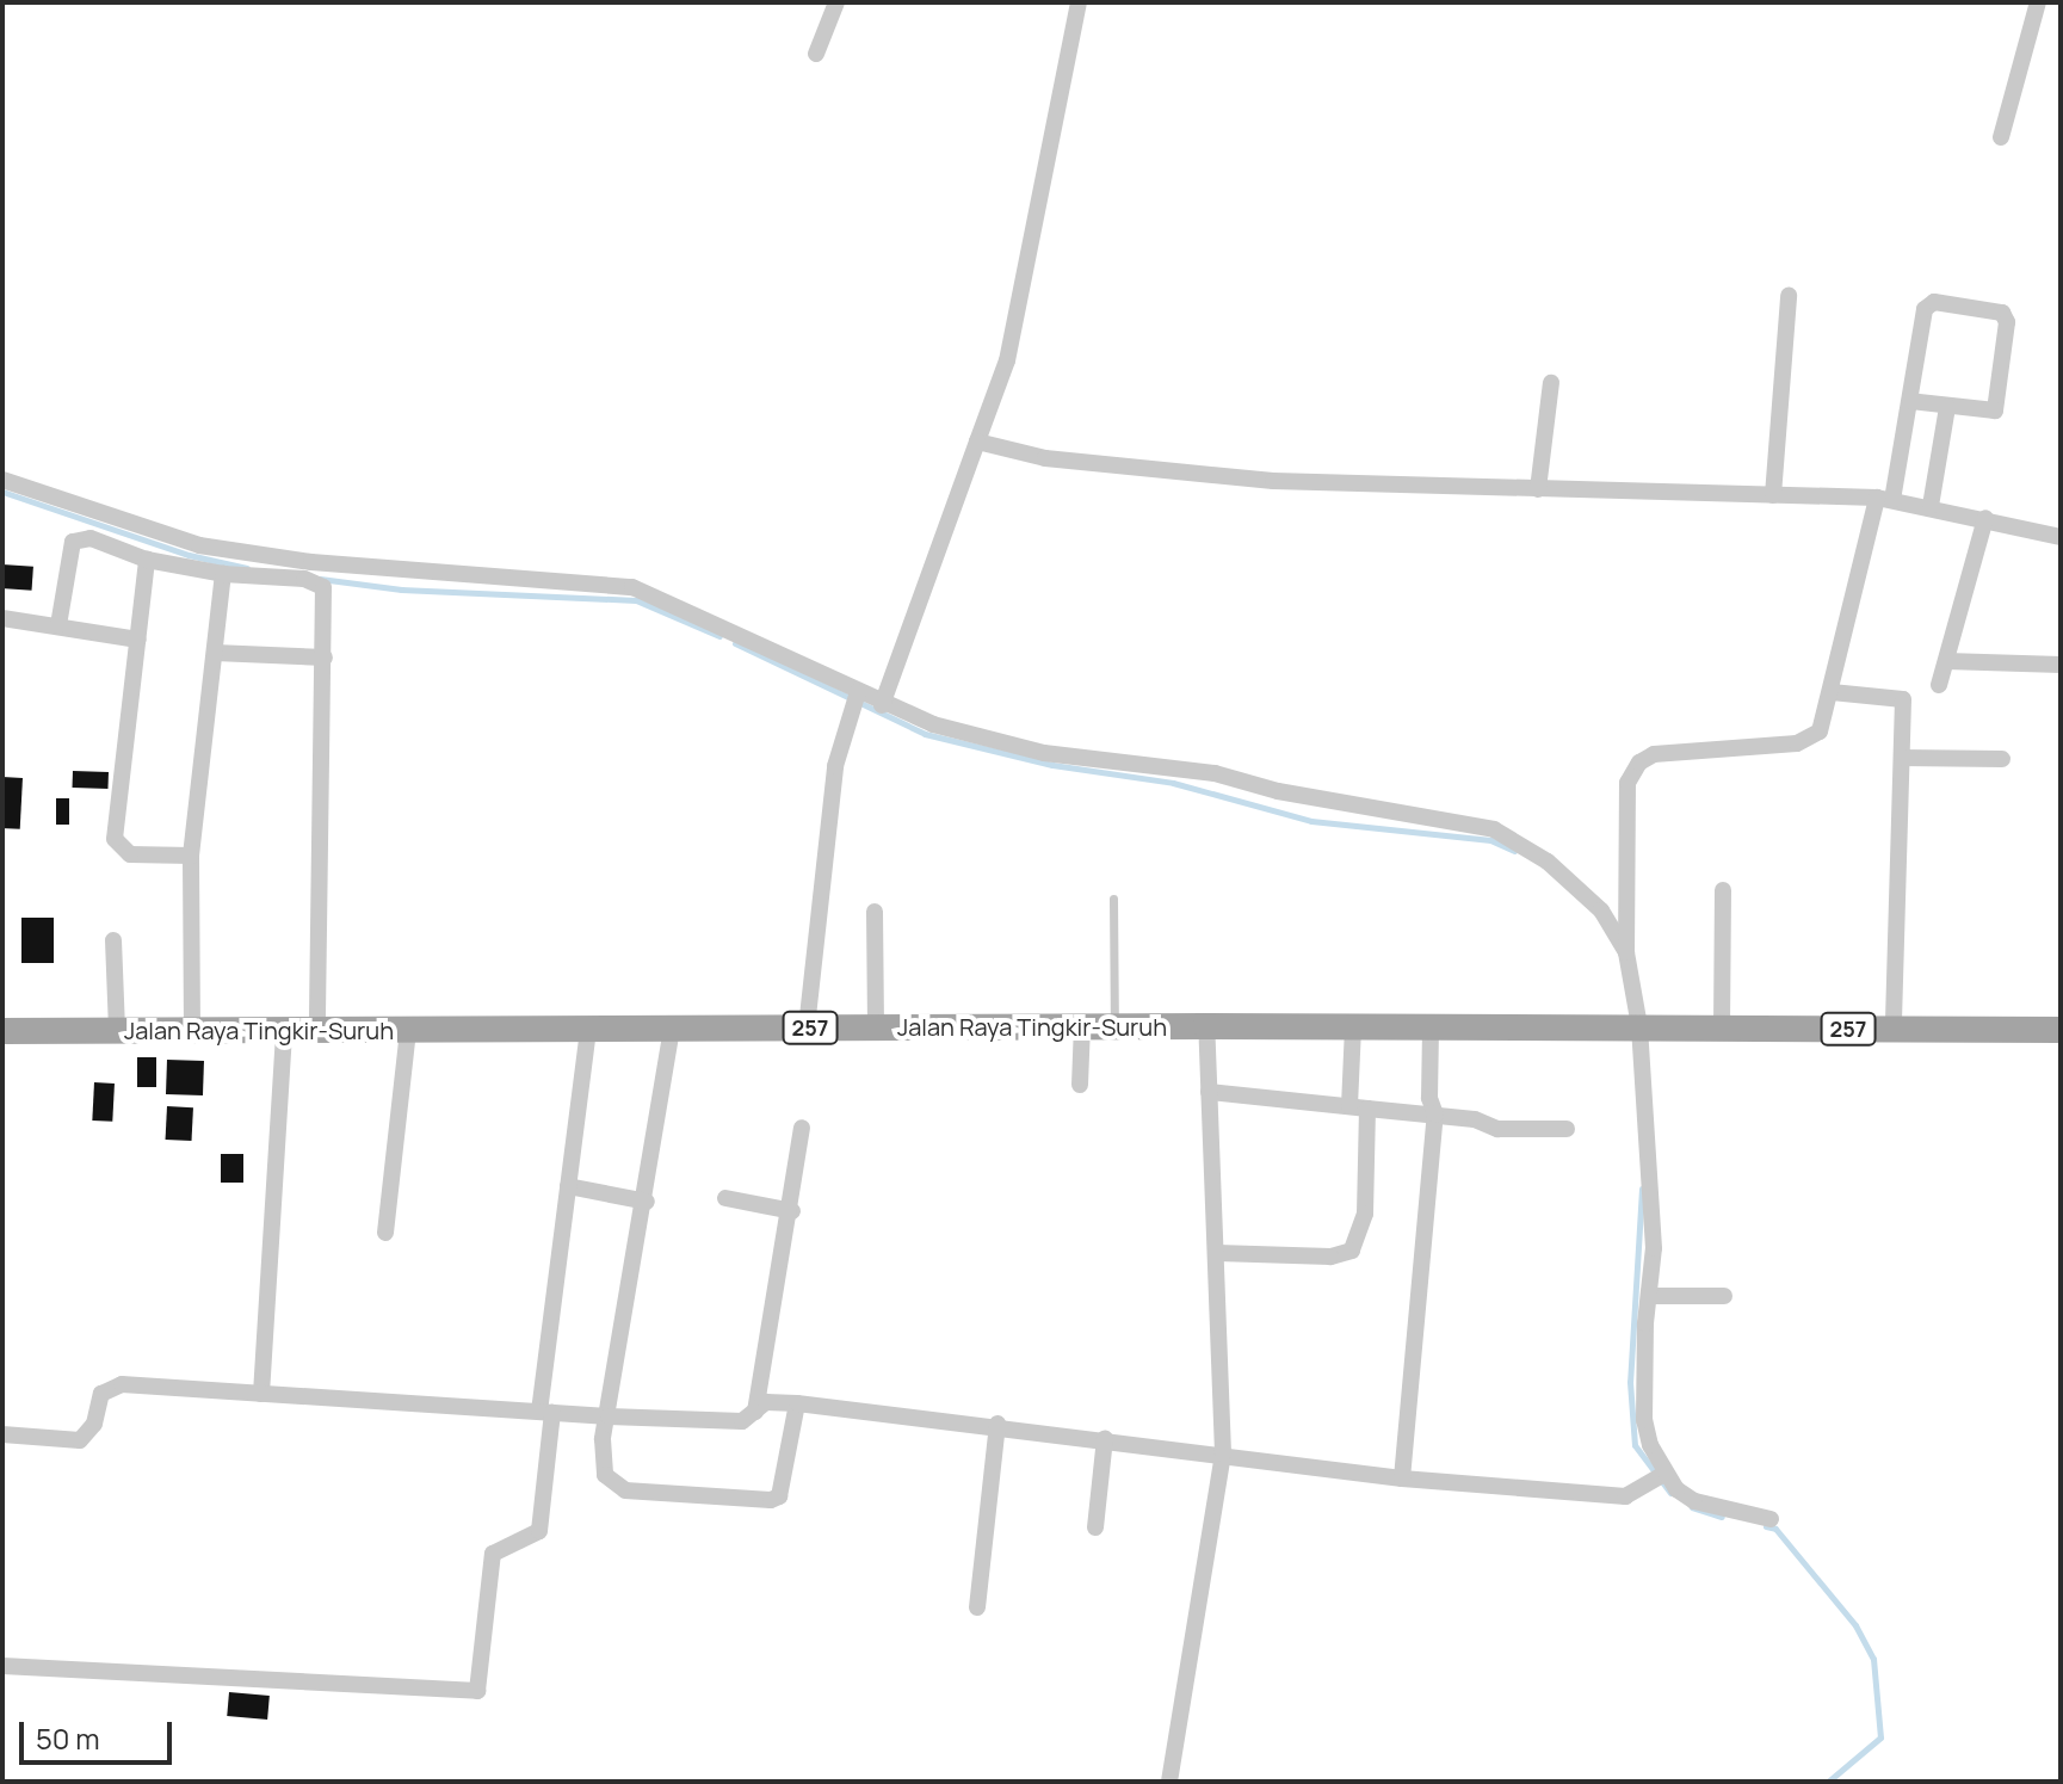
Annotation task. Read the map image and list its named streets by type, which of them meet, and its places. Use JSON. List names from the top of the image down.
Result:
{
  "streets": {
    "main road": ["Jalan Raya Tingkir-Suruh", "257"]
  },
  "scale_bar": "50 m"
}
